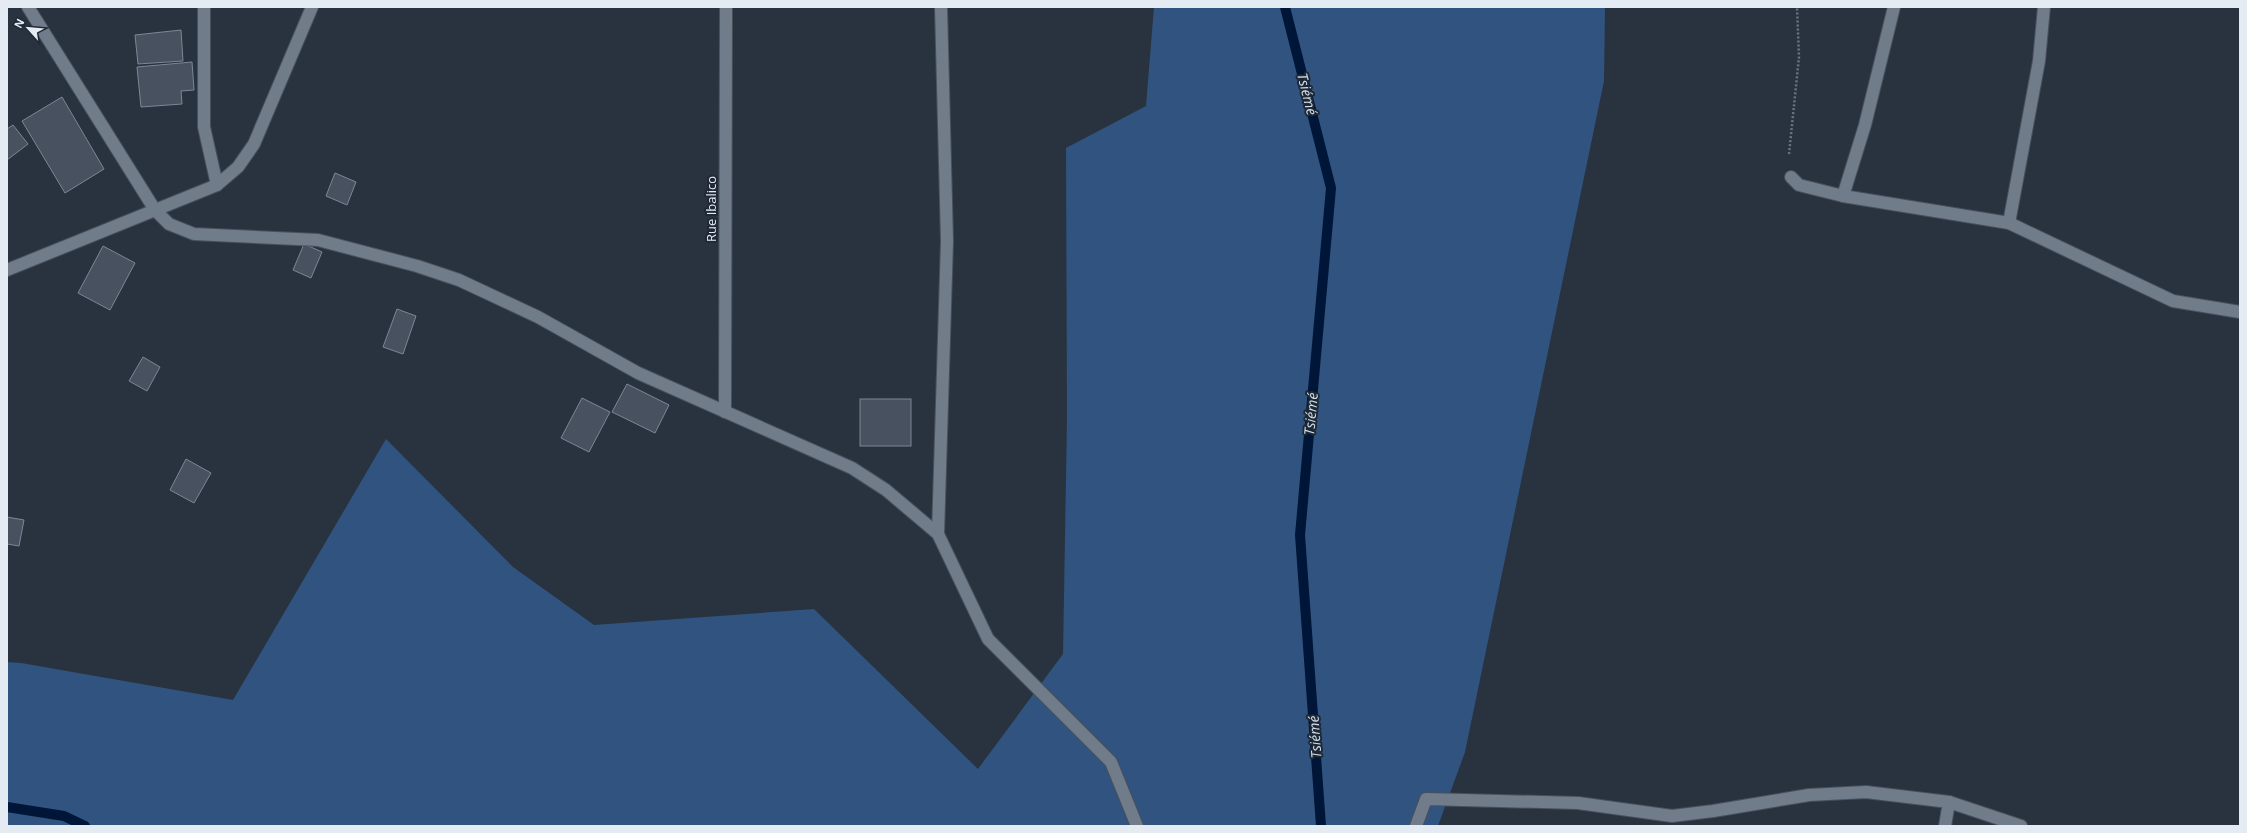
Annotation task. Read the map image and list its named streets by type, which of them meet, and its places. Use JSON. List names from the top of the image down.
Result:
{
  "streets": {
    "street": ["Rue Ibalico"]
  },
  "water": ["Tsiémé"],
  "north": "top left"
}
